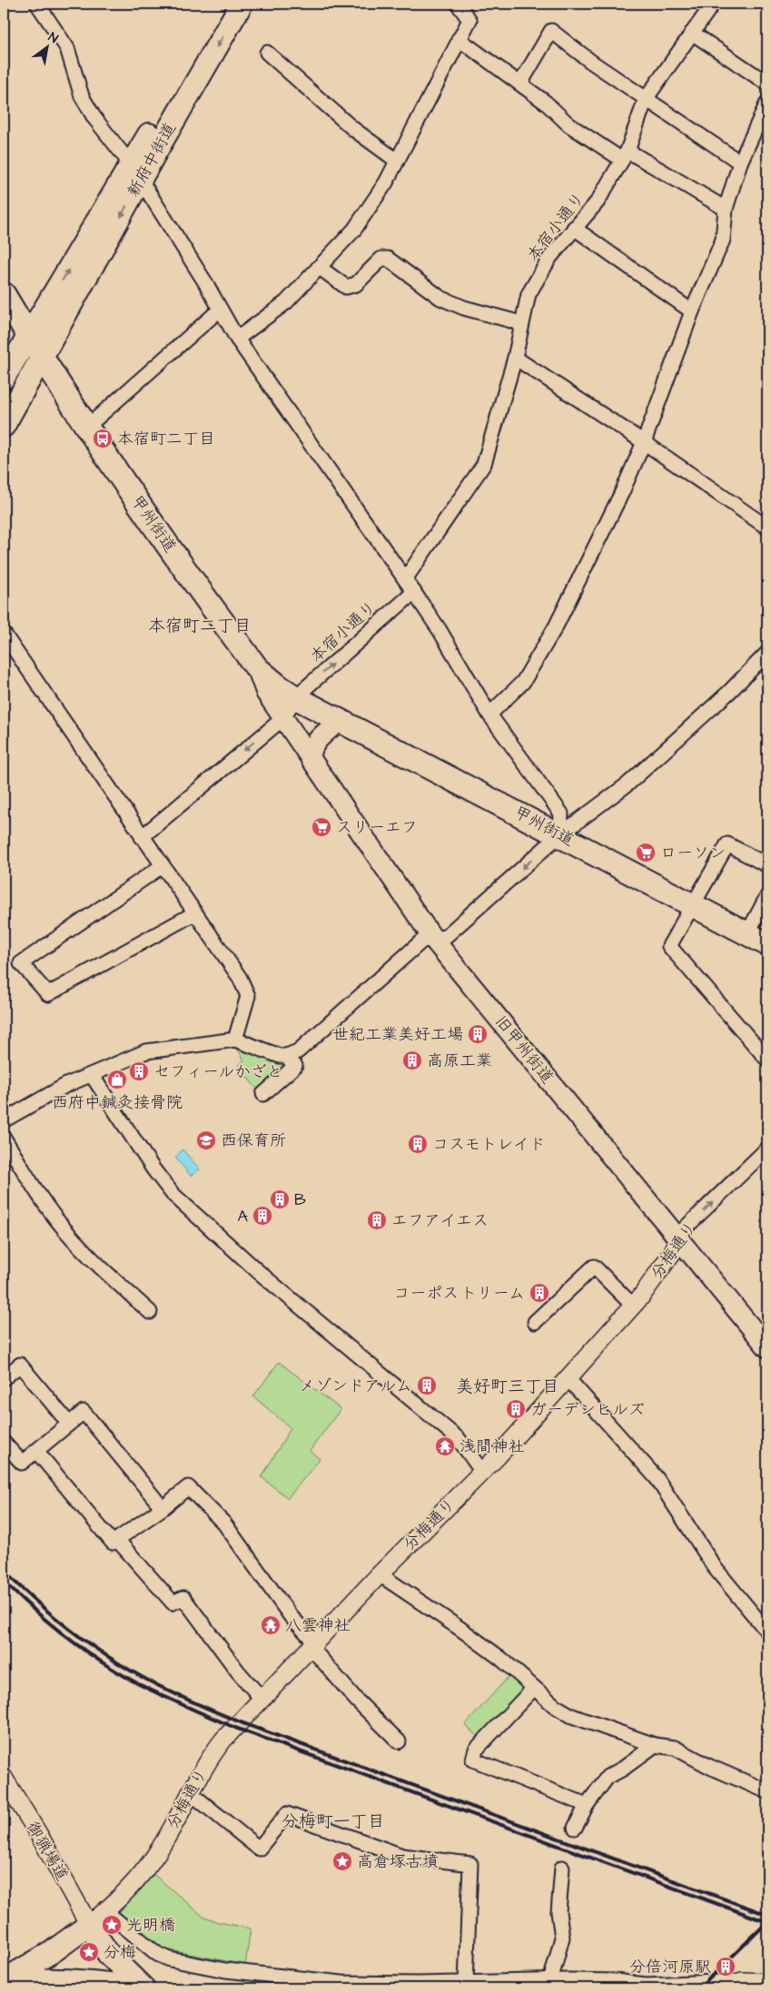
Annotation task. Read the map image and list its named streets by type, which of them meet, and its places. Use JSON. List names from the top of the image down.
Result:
{
  "streets": {
    "highway": ["甲州街道"],
    "main road": ["新府中街道", "旧甲州街道"],
    "street": ["本宿小通り", "分梅通り", "御猟場道"]
  },
  "crossings": [
    ["新府中街道", "甲州街道"],
    ["本宿小通り", "甲州街道"],
    ["甲州街道", "旧甲州街道"],
    ["旧甲州街道", "分梅通り"],
    ["分梅通り", "御猟場道"]
  ],
  "districts": ["本宿町二丁目", "美好町三丁目", "分梅町一丁目"],
  "places": {
    "bus stop": ["本宿町二丁目"],
    "supermarket": ["スリーエフ", "ローソン"],
    "building": [
      "世紀工業美好工場",
      "高原工業",
      "セフィールかざと",
      "コスモトレイド",
      "B",
      "A",
      "エフアイエス",
      "コーポストリーム",
      "メゾンドアルム",
      "ガーデンヒルズ",
      "分倍河原駅"
    ],
    "shop": ["西府中鍼灸接骨院"],
    "school or university": ["西保育所"],
    "temple": ["浅間神社", "八雲神社"],
    "place": ["高倉塚古墳", "光明橋", "分梅"]
  },
  "north": "top right"
}
